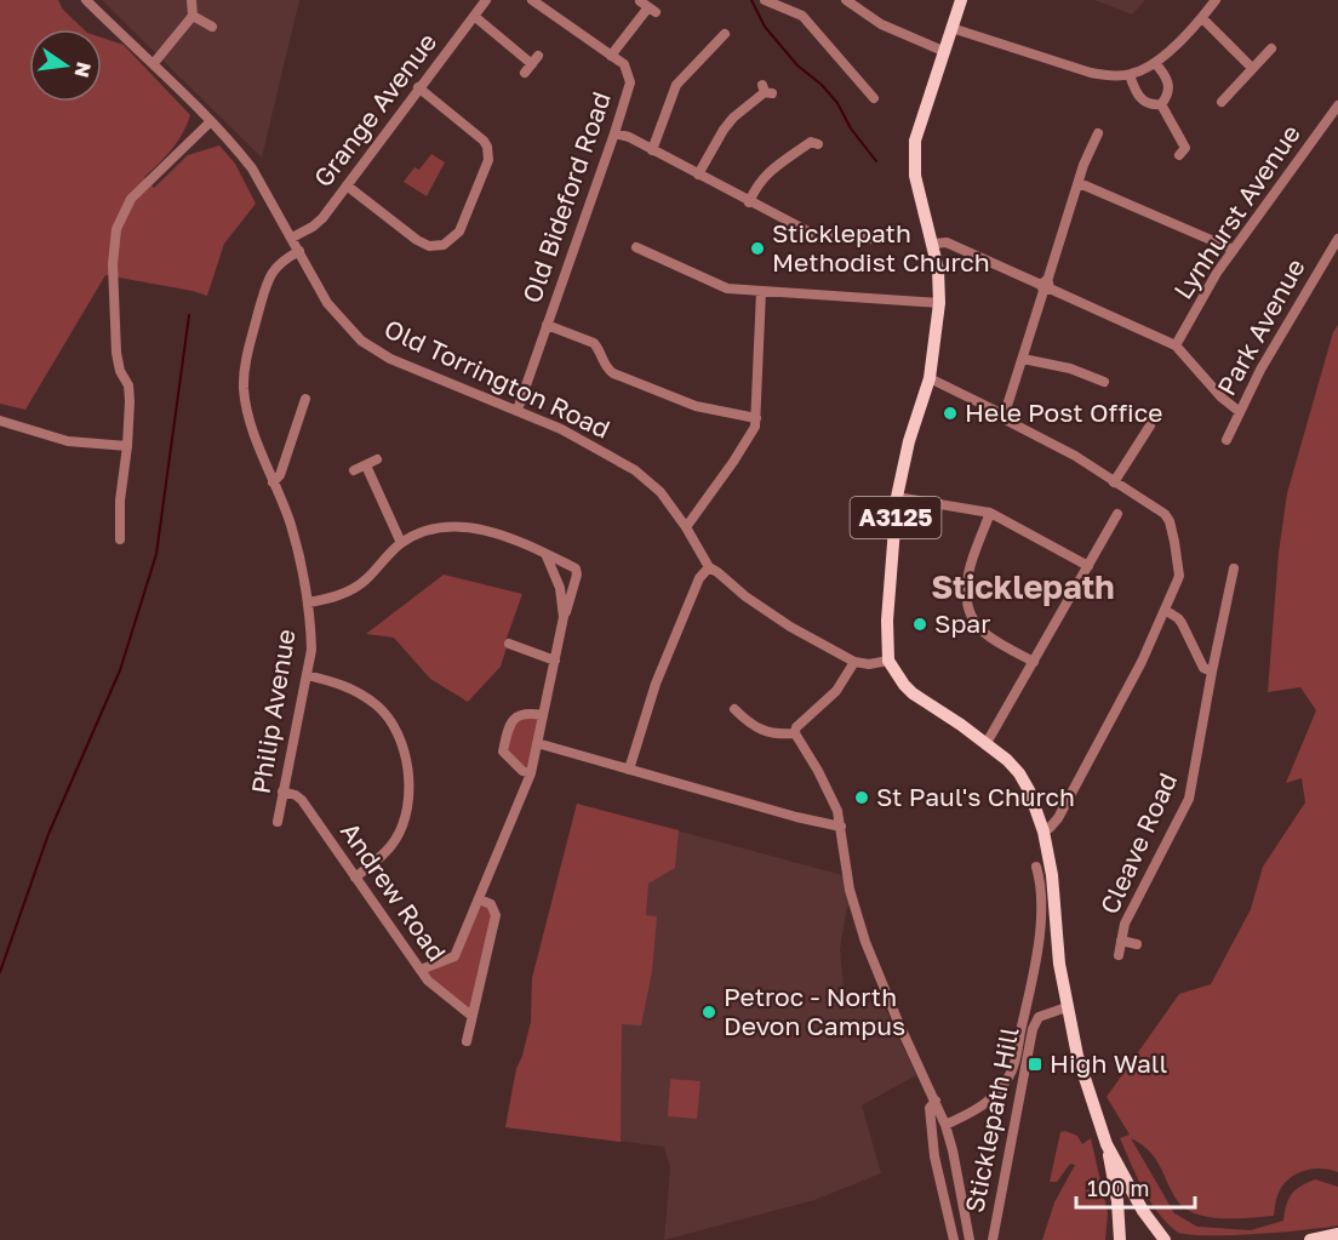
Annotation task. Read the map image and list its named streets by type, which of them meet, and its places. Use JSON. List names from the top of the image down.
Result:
{
  "streets": {
    "main road": ["A3125"],
    "street": [
      "Grange Avenue",
      "Old Bideford Road",
      "Lynhurst Avenue",
      "Park Avenue",
      "Old Torrington Road",
      "Philip Avenue",
      "Cleave Road",
      "Andrew Road",
      "Sticklepath Hill"
    ]
  },
  "crossings": [
    ["Grange Avenue", "Old Torrington Road"],
    ["Old Bideford Road", "Old Torrington Road"],
    ["Old Torrington Road", "Philip Avenue"],
    ["Philip Avenue", "Andrew Road"]
  ],
  "districts": ["Sticklepath"],
  "places": {
    "other": [
      "Sticklepath Methodist Church",
      "Hele Post Office",
      "Spar",
      "St Paul's Church",
      "Petroc - North Devon Campus"
    ],
    "transit": ["High Wall"]
  },
  "scale_bar": "100 m",
  "north": "right"
}
